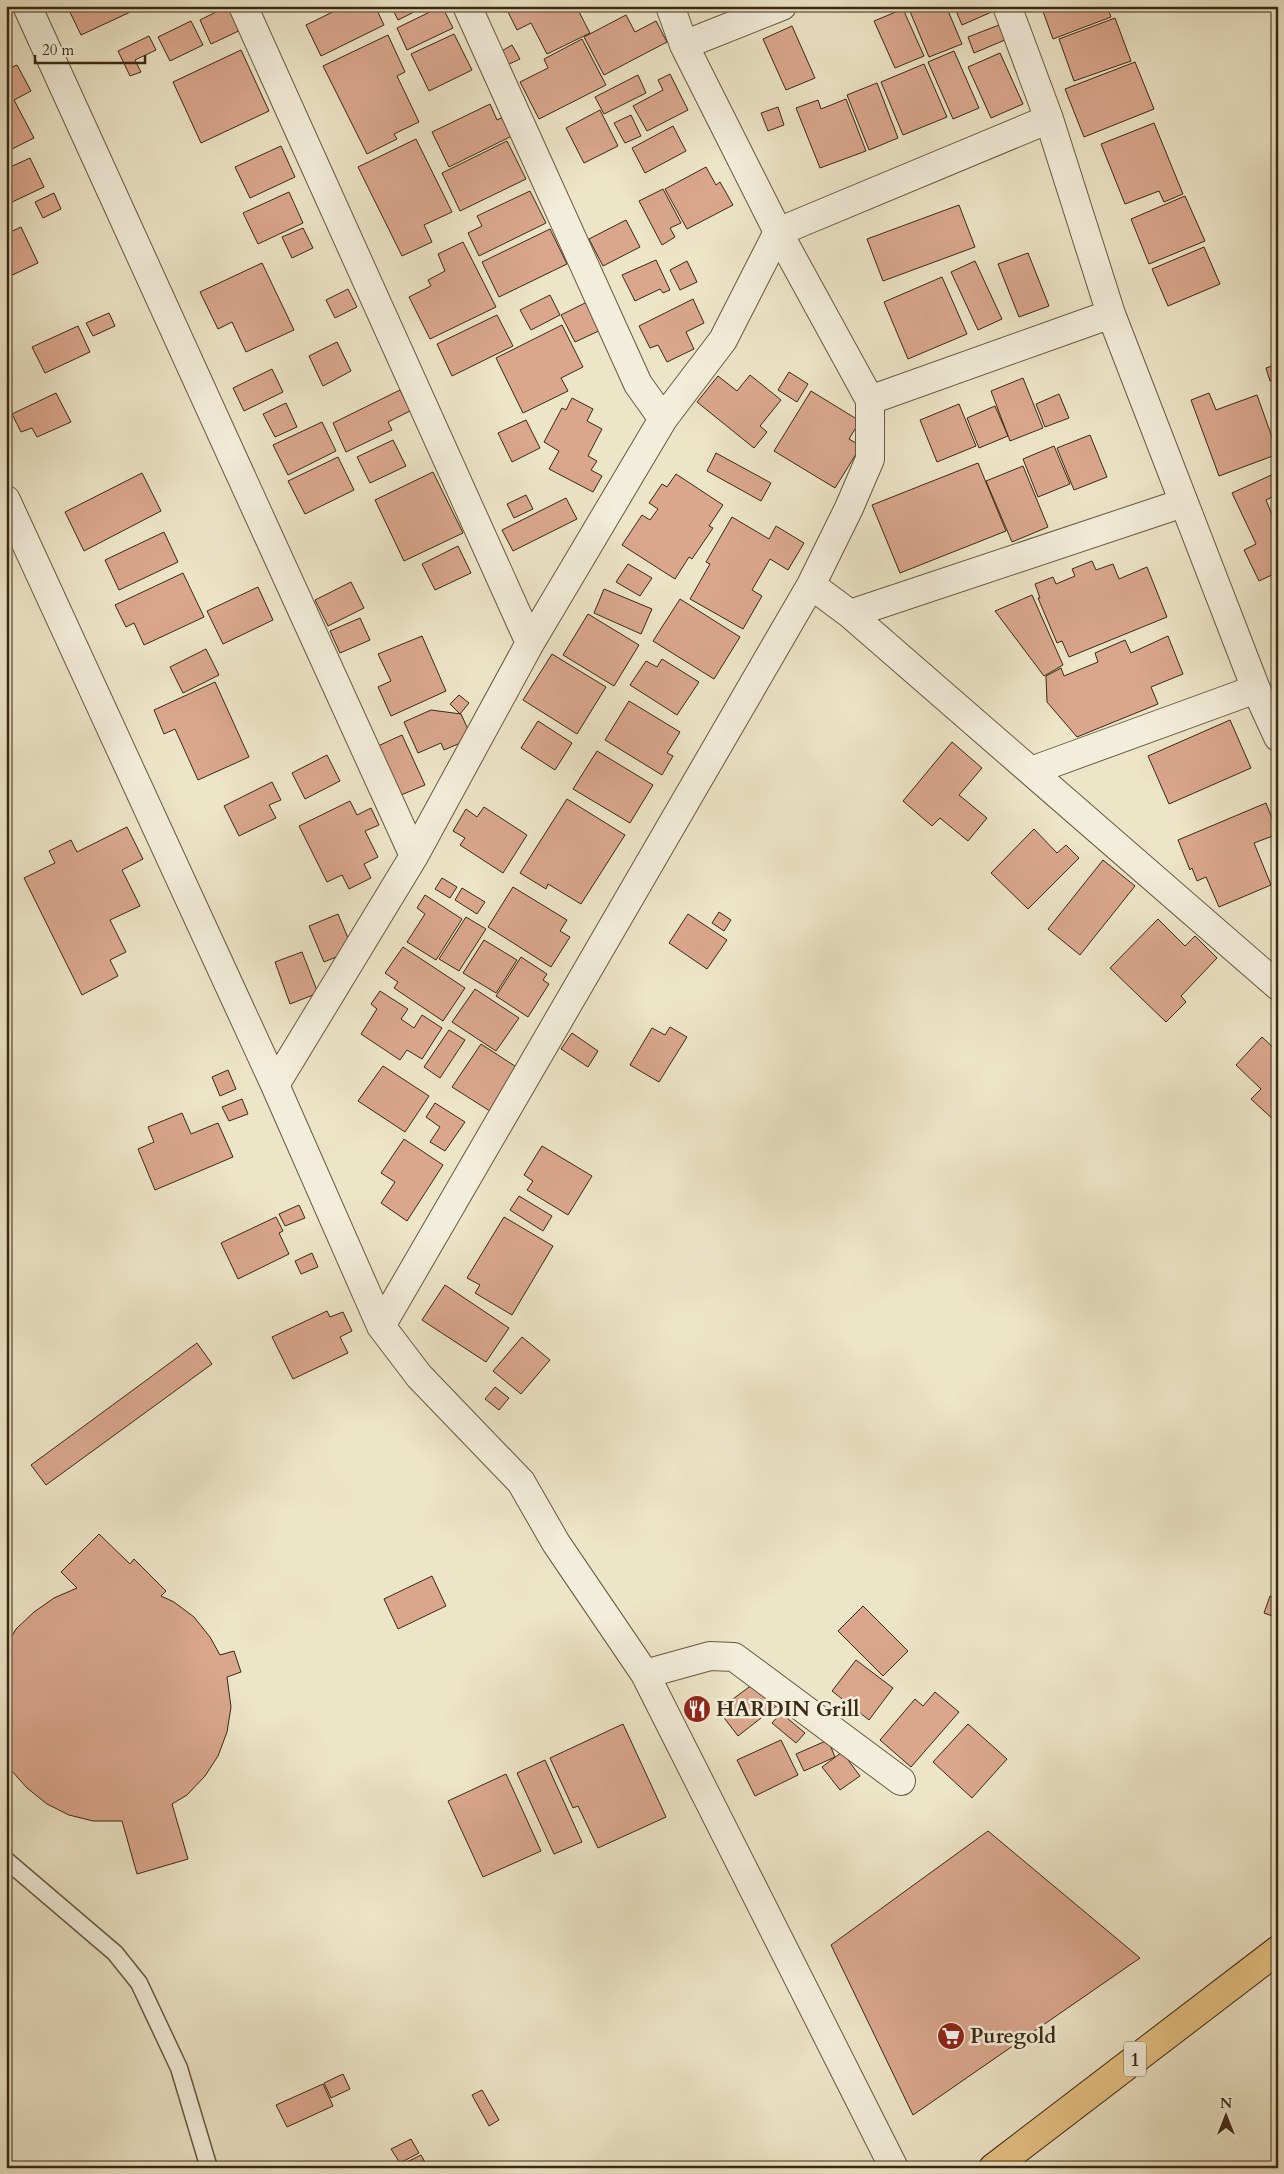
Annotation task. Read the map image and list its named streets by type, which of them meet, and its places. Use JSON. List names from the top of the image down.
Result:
{
  "streets": {
    "highway": ["1"]
  },
  "places": {
    "restaurant": ["HARDIN Grill"],
    "supermarket": ["Puregold"]
  },
  "scale_bar": "20 m",
  "north": "top"
}
